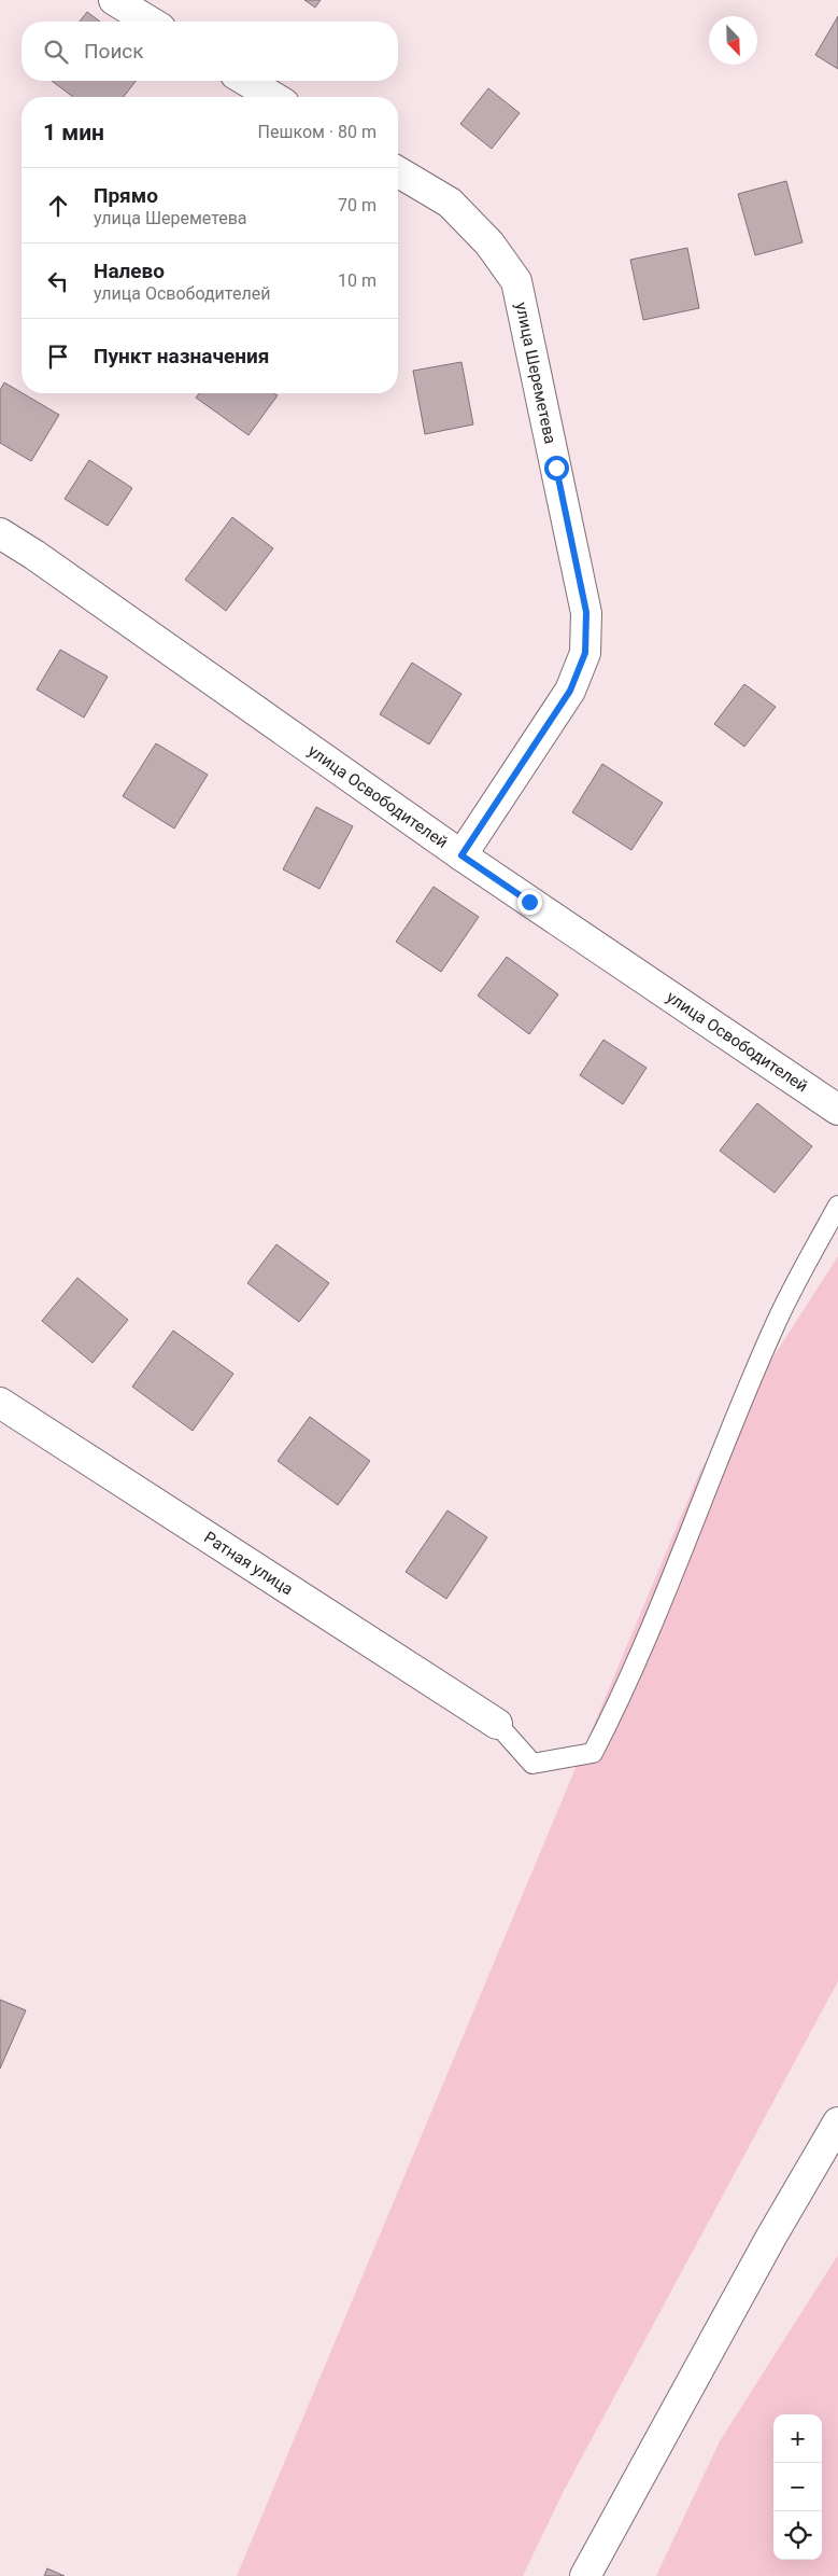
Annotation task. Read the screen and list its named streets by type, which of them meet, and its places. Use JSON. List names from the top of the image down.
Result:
{
  "streets": {
    "main road": ["улица Шереметева", "улица Освободителей", "Ратная улица"]
  },
  "crossings": [
    ["улица Шереметева", "улица Освободителей"]
  ],
  "north": "bottom right",
  "page": {
    "search": "Поиск",
    "heading": ["1 мин", "Пешком · 80 m"],
    "list": [
      ["Прямо", "улица Шереметева", "70 m"],
      ["Налево", "улица Освободителей", "10 m"],
      "Пункт назначения"
    ],
    "map_buttons": ["+", "−"]
  }
}
